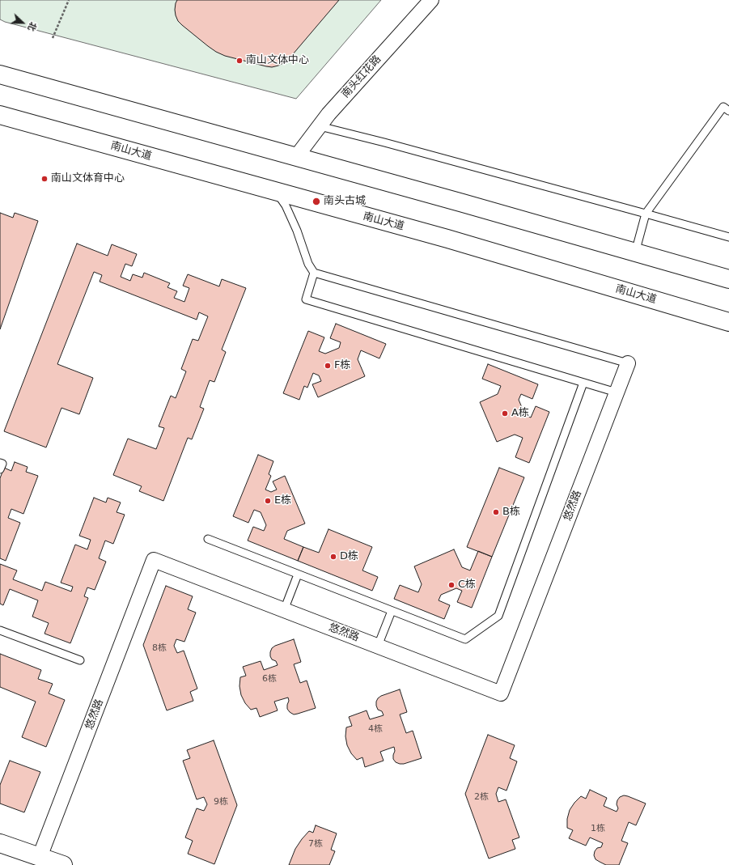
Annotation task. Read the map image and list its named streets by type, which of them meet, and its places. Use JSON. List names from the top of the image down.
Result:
{
  "streets": {
    "main road": ["南山大道"],
    "street": ["南头红花路", "悠然路"]
  },
  "places": [
    "南山文体中心",
    "南山文体育中心",
    "南头古城",
    "F栋",
    "A栋",
    "E栋",
    "B栋",
    "D栋",
    "C栋"
  ],
  "house_numbers": [
    "8栋",
    "6栋",
    "4栋",
    "2栋",
    "9栋",
    "1栋",
    "7栋"
  ],
  "north": "right"
}
